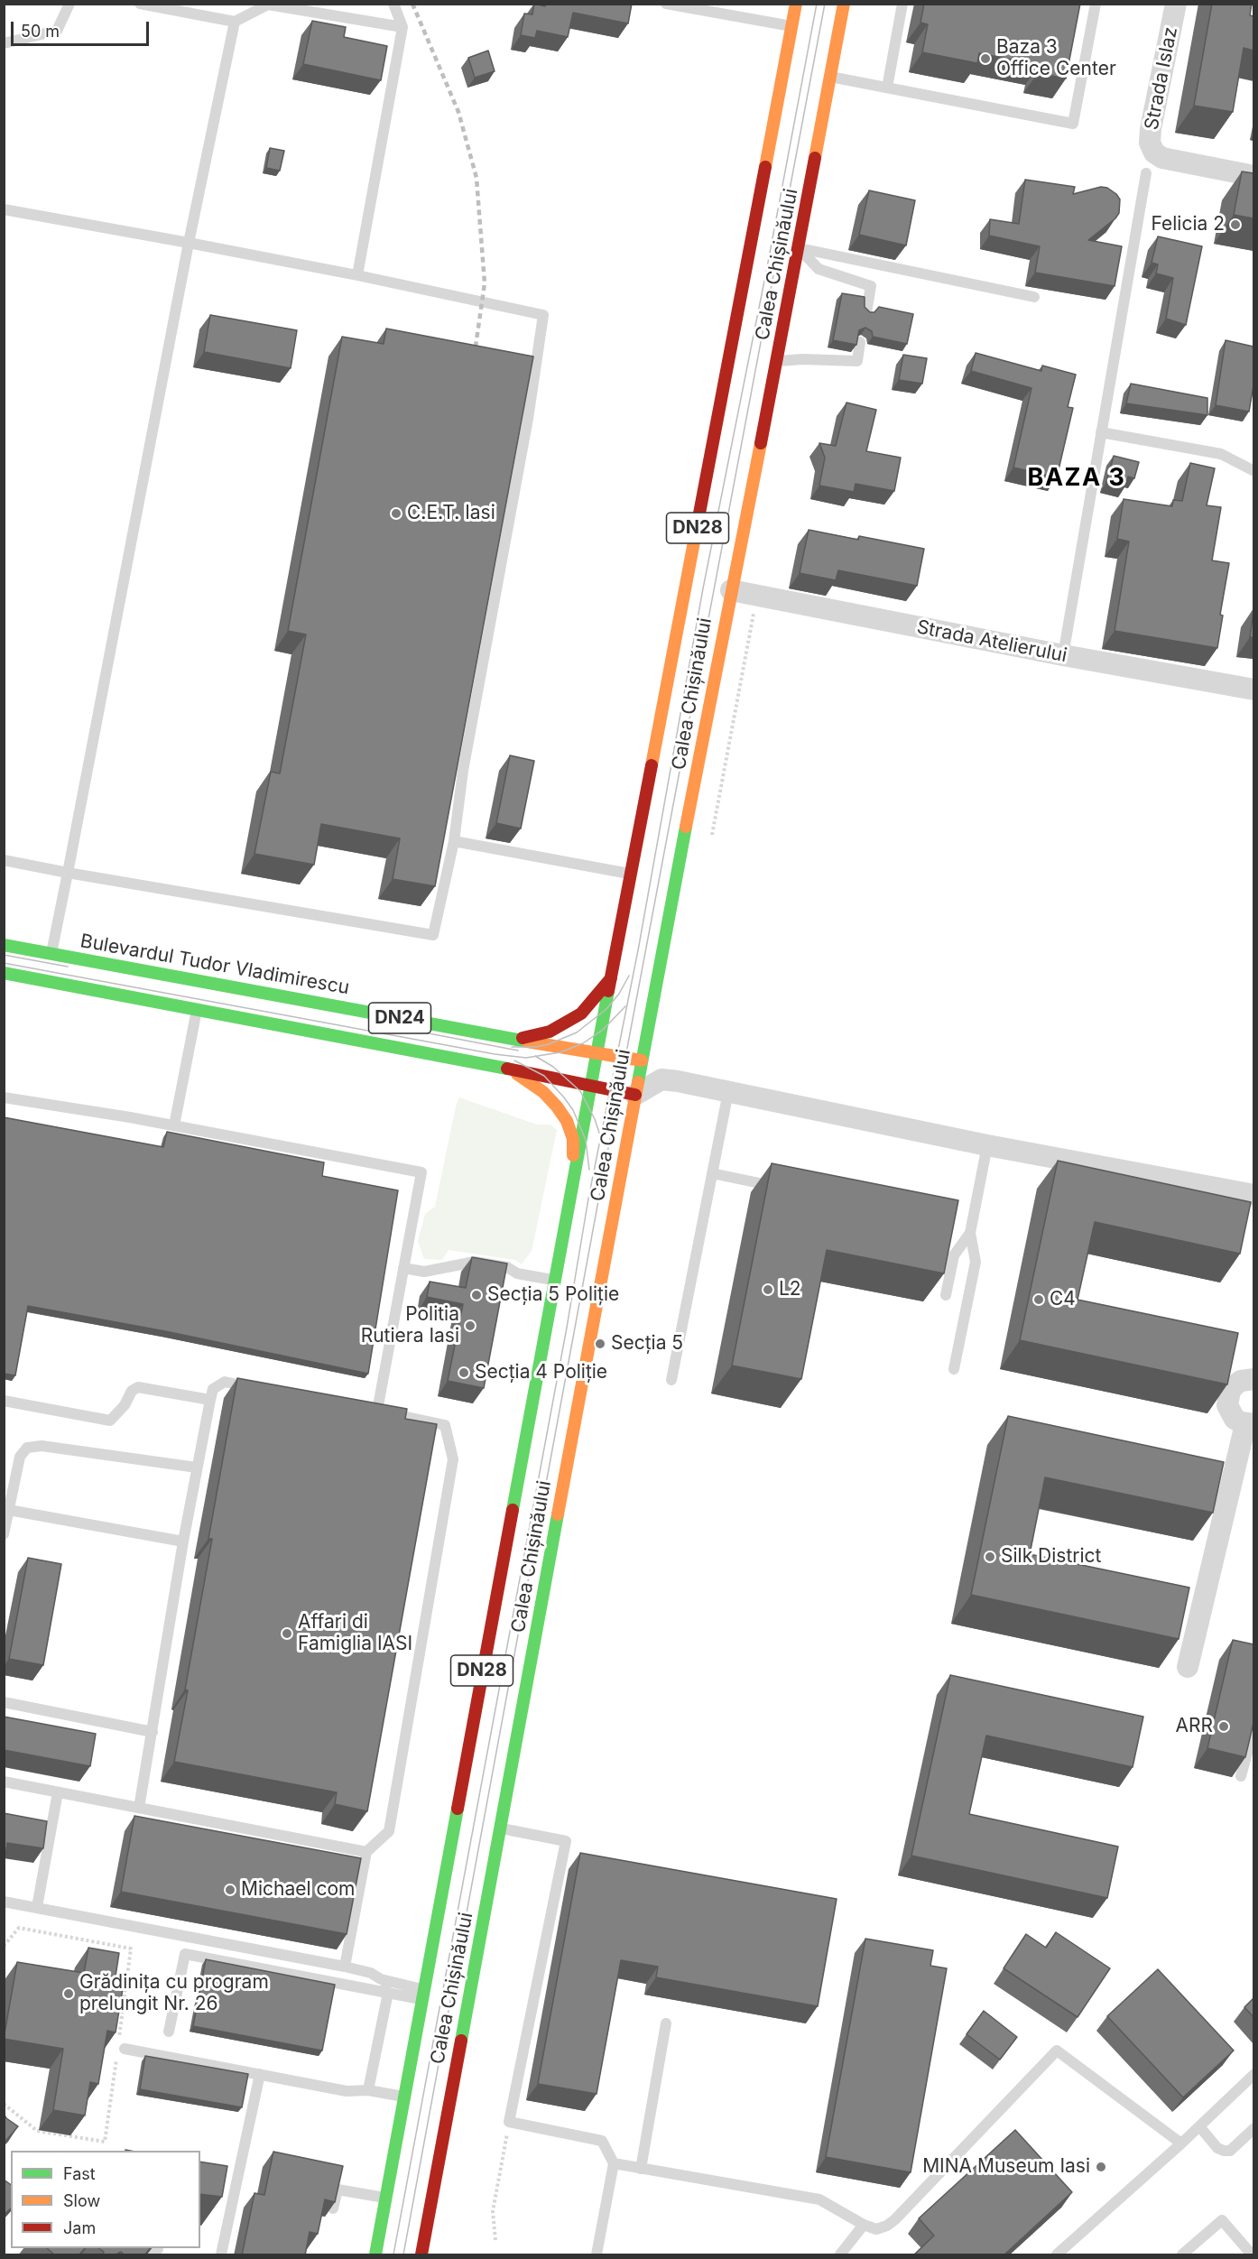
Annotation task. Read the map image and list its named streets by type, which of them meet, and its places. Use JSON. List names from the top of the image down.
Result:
{
  "streets": {
    "main road": [
      "Calea Chișinăului",
      "DN28",
      "Bulevardul Tudor Vladimirescu",
      "DN24"
    ],
    "street": ["Strada Islaz", "Strada Atelierului"]
  },
  "crossings": [
    ["Calea Chișinăului", "Strada Atelierului"],
    ["Calea Chișinăului", "Bulevardul Tudor Vladimirescu"]
  ],
  "districts": ["BAZA 3"],
  "places": [
    "Baza 3 Office Center",
    "Felicia 2",
    "C.E.T. Iasi",
    "L2",
    "Secția 5 Poliție",
    "C4",
    "Politia Rutiera Iasi",
    "Secția 5",
    "Secția 4 Poliție",
    "Silk District",
    "Affari di Famiglia IASI",
    "ARR",
    "Michael com",
    "Grădinița cu program prelungit Nr. 26",
    "MINA Museum Iasi"
  ],
  "legend": ["Fast", "Slow", "Jam"],
  "scale_bar": "50 m"
}
